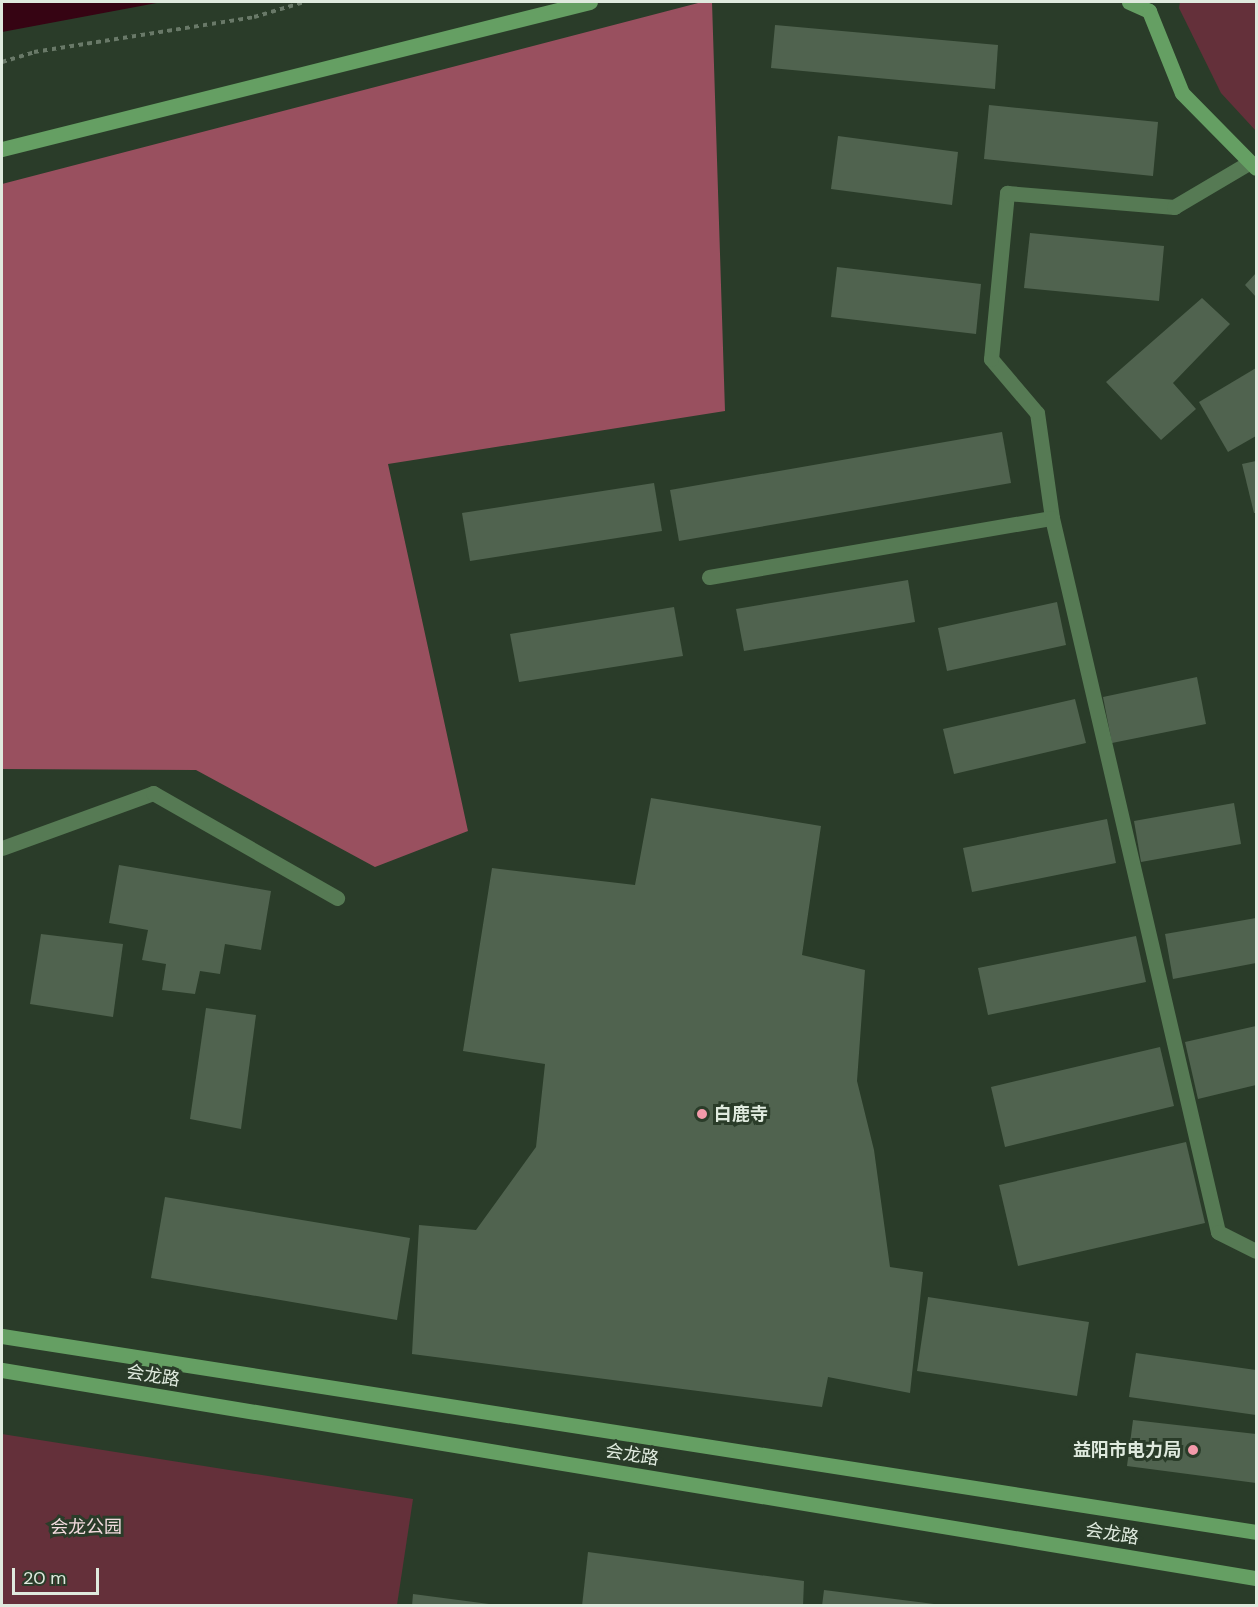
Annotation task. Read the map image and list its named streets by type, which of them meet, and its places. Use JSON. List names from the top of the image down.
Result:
{
  "streets": {
    "street": ["会龙路"]
  },
  "parks": ["会龙公园"],
  "places": ["白鹿寺", "益阳市电力局"],
  "scale_bar": "20 m"
}
